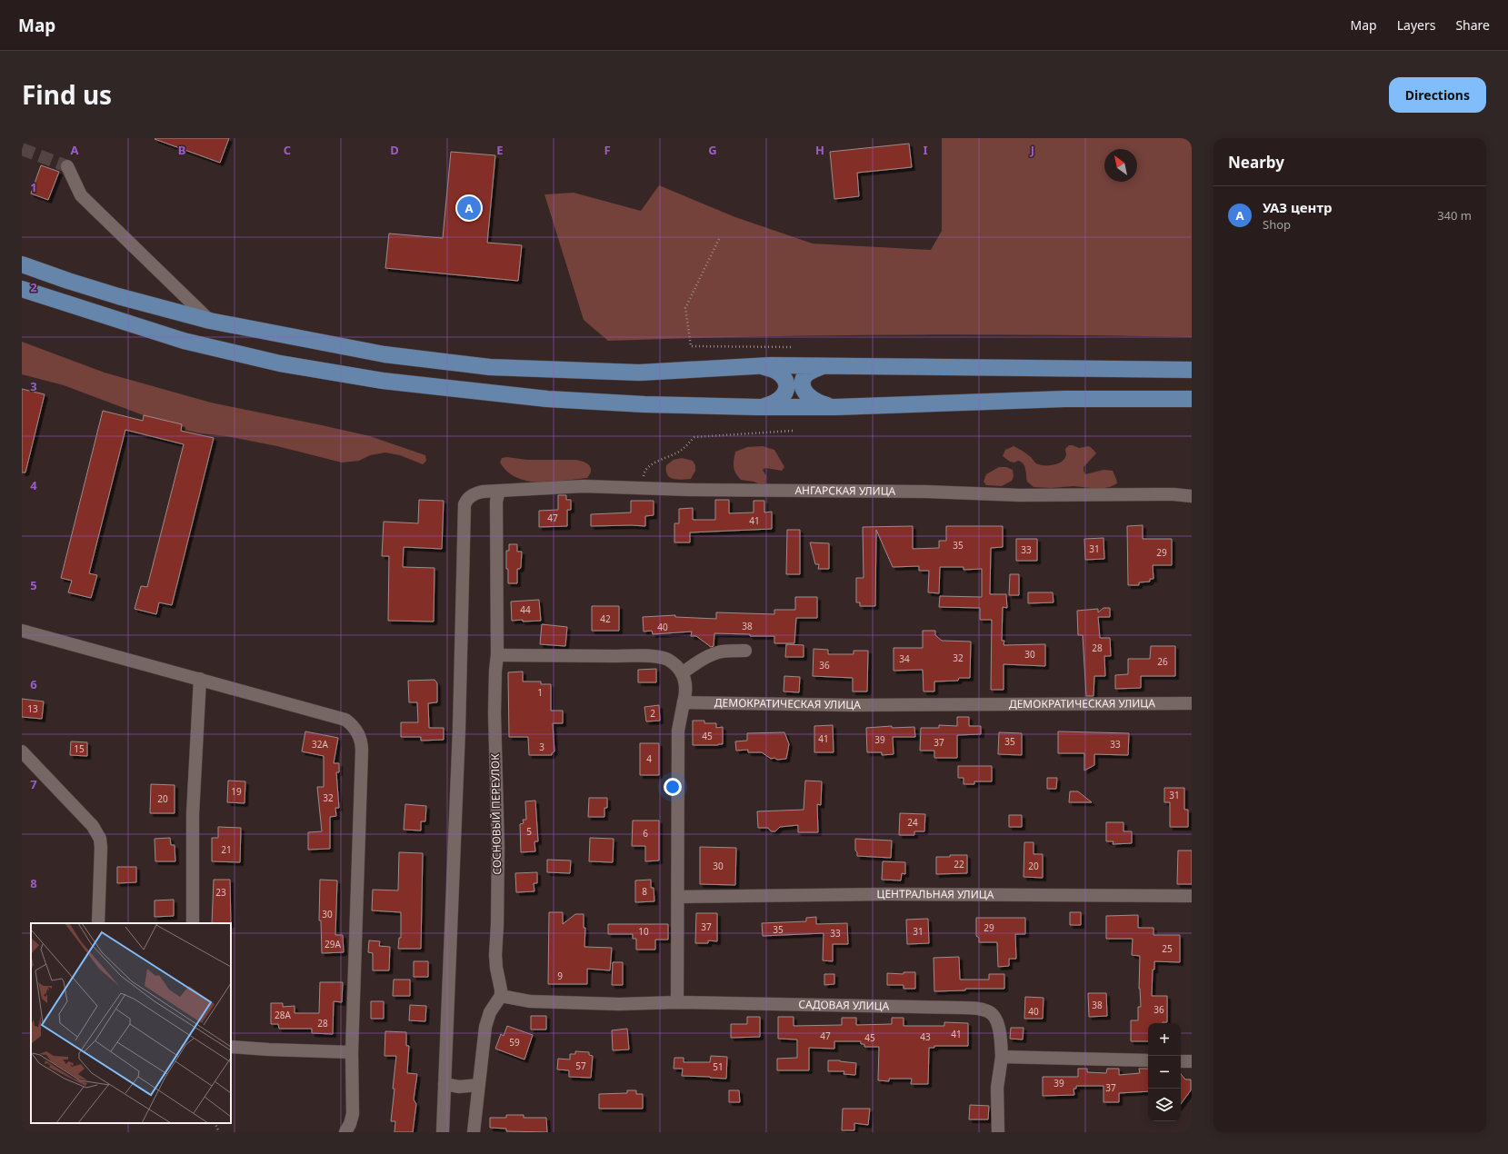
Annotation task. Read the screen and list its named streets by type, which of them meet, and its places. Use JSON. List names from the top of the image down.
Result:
{
  "streets": {
    "street": [
      "АНГАРСКАЯ УЛИЦА",
      "ДЕМОКРАТИЧЕСКАЯ УЛИЦА",
      "СОСНОВЫЙ ПЕРЕУЛОК",
      "ЦЕНТРАЛЬНАЯ УЛИЦА",
      "САДОВАЯ УЛИЦА"
    ]
  },
  "crossings": [
    ["АНГАРСКАЯ УЛИЦА", "СОСНОВЫЙ ПЕРЕУЛОК"],
    ["СОСНОВЫЙ ПЕРЕУЛОК", "САДОВАЯ УЛИЦА"]
  ],
  "house_numbers": [
    "47",
    "41",
    "35",
    "31",
    "33",
    "29",
    "44",
    "42",
    "38",
    "40",
    "28",
    "30",
    "32",
    "34",
    "26",
    "36",
    "1",
    "13",
    "2",
    "45",
    "41",
    "39",
    "35",
    "37",
    "32А",
    "33",
    "3",
    "15",
    "4",
    "19",
    "31",
    "32",
    "20",
    "24",
    "5",
    "6",
    "21",
    "22",
    "30",
    "20",
    "8",
    "23",
    "30",
    "37",
    "29",
    "35",
    "10",
    "31",
    "33",
    "29А",
    "25",
    "9",
    "38",
    "36",
    "40",
    "28А",
    "28",
    "41",
    "47",
    "43",
    "45",
    "59",
    "57",
    "51",
    "39",
    "37"
  ],
  "north": "top left",
  "page": {
    "header": "Map",
    "nav": ["Map", "Layers", "Share"],
    "title": "Find us",
    "buttons": "Directions",
    "heading": "Nearby",
    "list": [
      {
        "mark": "A",
        "name": "УАЗ центр",
        "note": "Shop",
        "value": "340 m"
      }
    ],
    "pins": "A",
    "map_buttons": ["+", "−"]
  },
  "grid": {
    "columns": [
      "A",
      "B",
      "C",
      "D",
      "E",
      "F",
      "G",
      "H",
      "I",
      "J"
    ],
    "rows": [
      "1",
      "2",
      "3",
      "4",
      "5",
      "6",
      "7",
      "8"
    ]
  }
}
